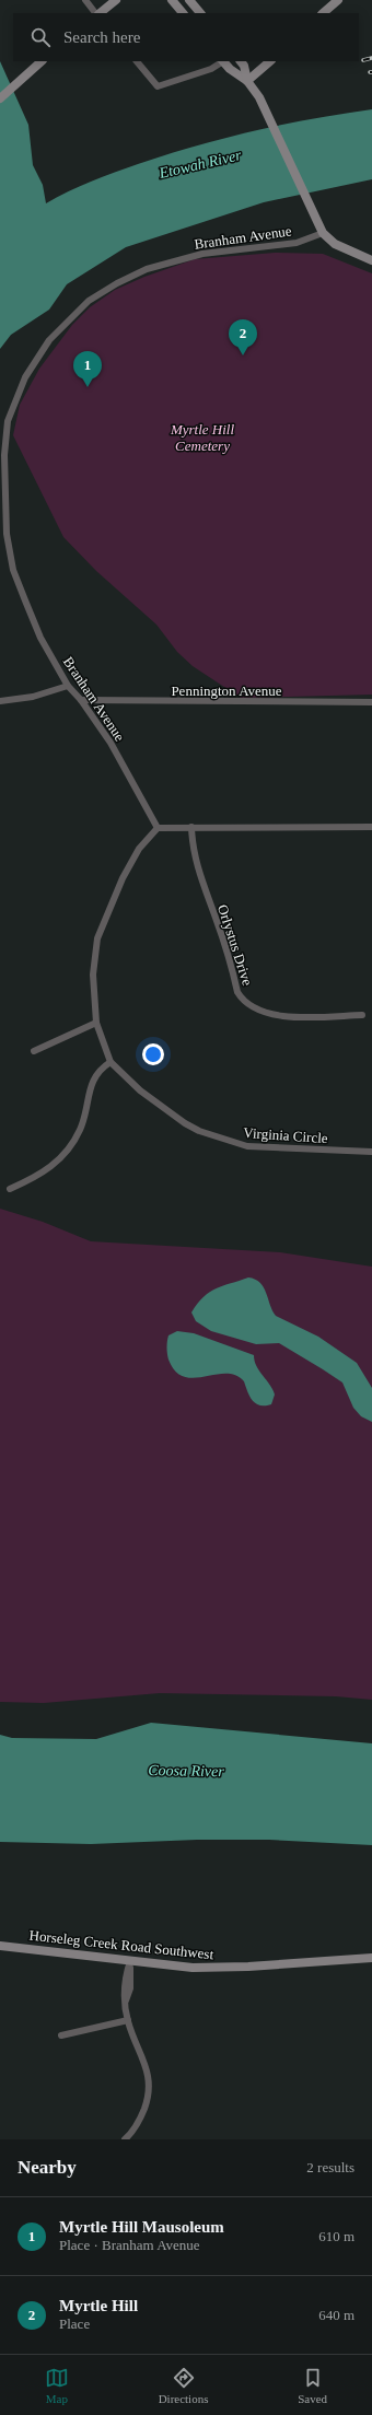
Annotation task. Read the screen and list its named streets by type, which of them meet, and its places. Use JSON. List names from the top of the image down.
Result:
{
  "streets": {
    "street": [
      "Branham Avenue",
      "Pennington Avenue",
      "Orlystus Drive",
      "Virginia Circle",
      "Horseleg Creek Road Southwest"
    ]
  },
  "crossings": [
    ["Branham Avenue", "Pennington Avenue"],
    ["Branham Avenue", "Virginia Circle"]
  ],
  "water": ["Etowah River", "Coosa River"],
  "parks": ["Myrtle Hill Cemetery"],
  "page": {
    "search": "Search here",
    "pins": ["2", "1"],
    "heading": ["Nearby", "2 results"],
    "list": [
      {
        "mark": "1",
        "name": "Myrtle Hill Mausoleum",
        "note": "Place · Branham Avenue",
        "value": "610 m"
      },
      {
        "mark": "2",
        "name": "Myrtle Hill",
        "note": "Place",
        "value": "640 m"
      }
    ],
    "nav": ["Map", "Directions", "Saved"]
  }
}
